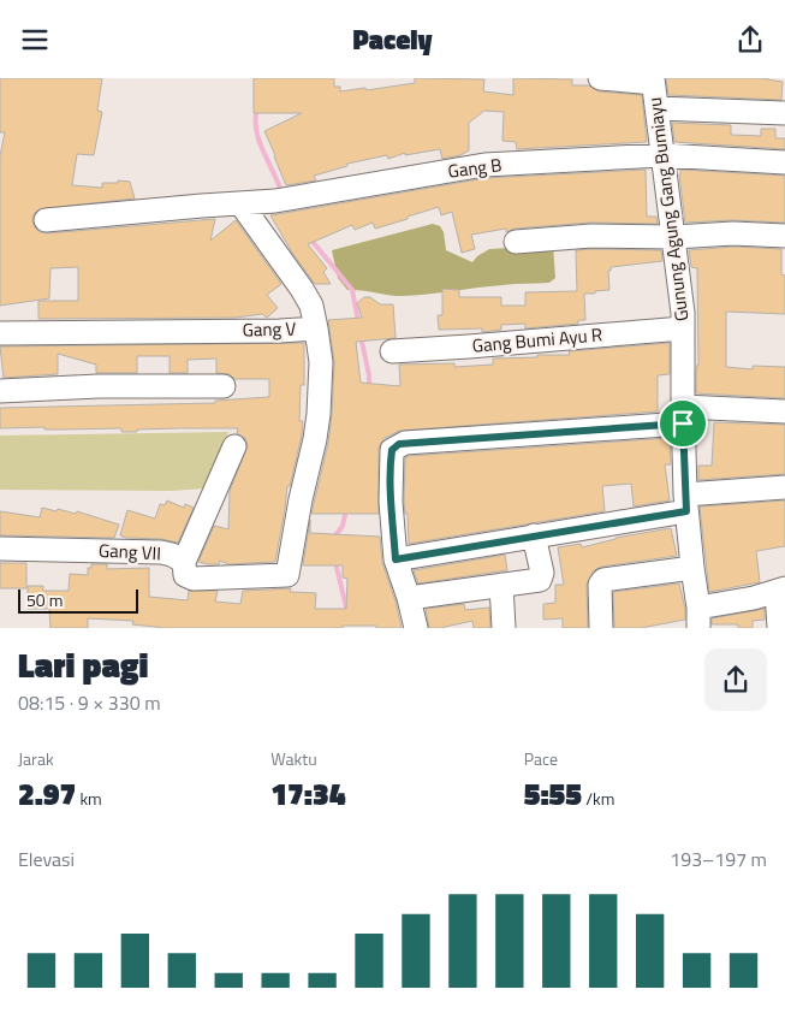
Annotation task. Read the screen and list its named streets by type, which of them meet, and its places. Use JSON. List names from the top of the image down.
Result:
{
  "streets": {
    "street": [
      "Gang B",
      "Gunung Agung Gang Bumiayu",
      "Gang V",
      "Gang Bumi Ayu R",
      "Gang VII"
    ]
  },
  "crossings": [
    ["Gang B", "Gunung Agung Gang Bumiayu"],
    ["Gunung Agung Gang Bumiayu", "Gang Bumi Ayu R"],
    ["Gang V", "Gang VII"]
  ],
  "scale_bar": "50 m",
  "page": {
    "header": "Pacely",
    "scale": "50 m",
    "heading": ["Lari pagi", "08:15 · 9 × 330 m"],
    "stats": [
      ["Jarak", "2.97 km"],
      ["Waktu", "17:34"],
      ["Pace", "5:55 /km"]
    ],
    "chart": ["Elevasi", "193–197 m"]
  }
}
